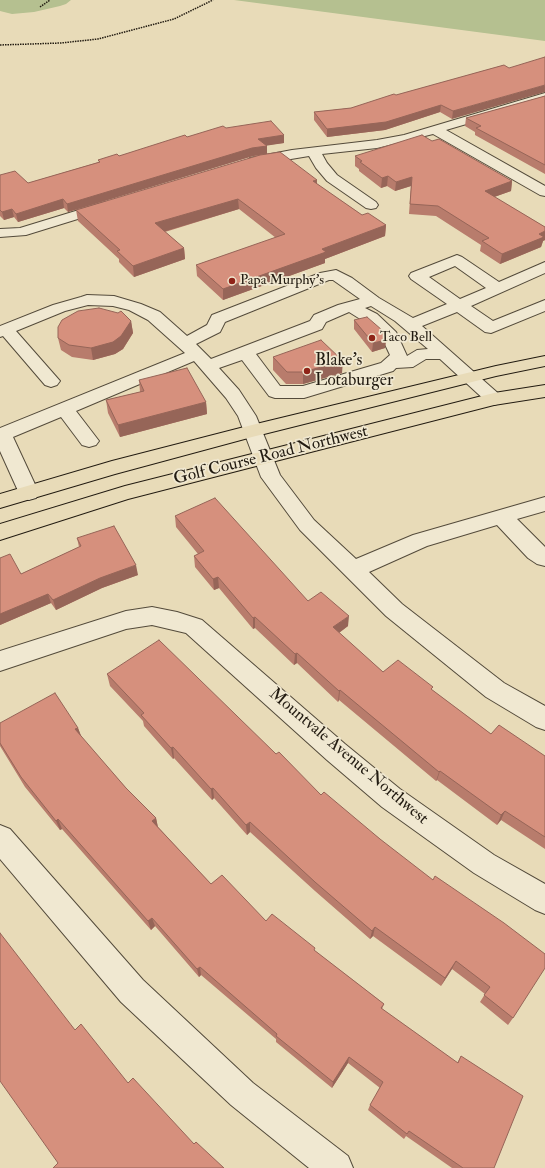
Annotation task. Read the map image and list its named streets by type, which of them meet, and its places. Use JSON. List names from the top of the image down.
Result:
{
  "streets": {
    "main road": ["Golf Course Road Northwest"],
    "street": ["Mountvale Avenue Northwest"]
  },
  "places": ["Papa Murphy's", "Taco Bell", "Blake's Lotaburger"]
}
